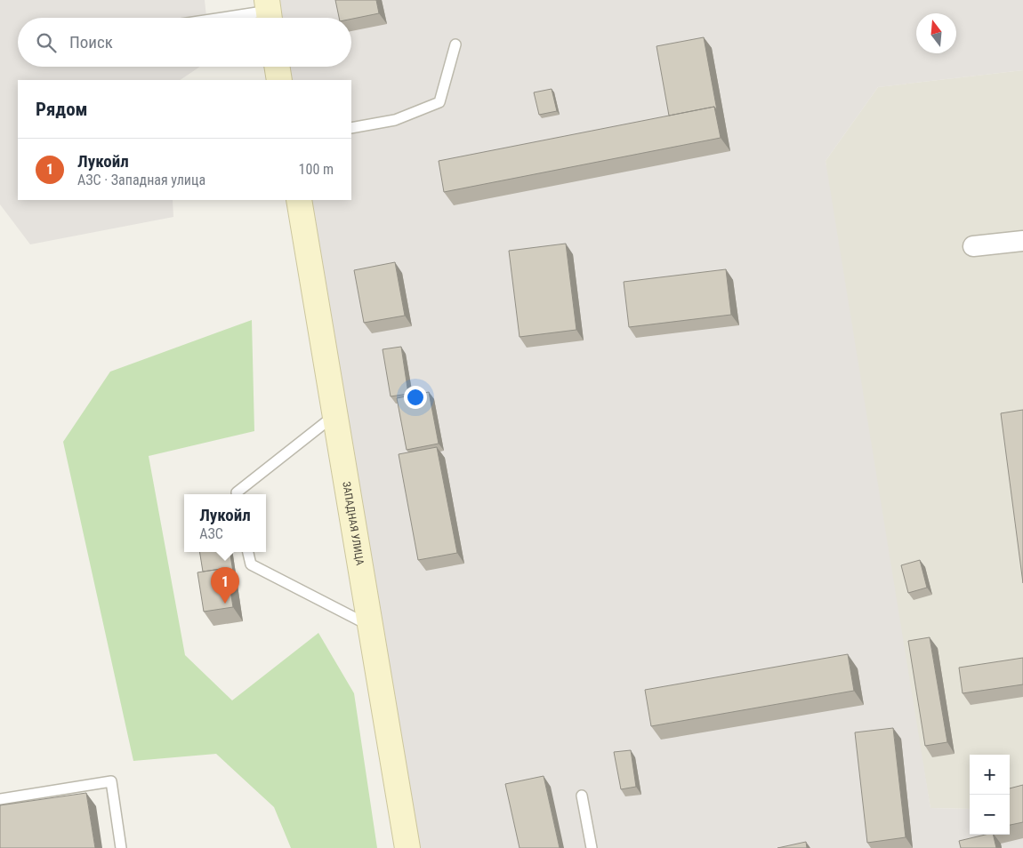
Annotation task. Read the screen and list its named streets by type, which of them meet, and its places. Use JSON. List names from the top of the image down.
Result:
{
  "streets": {
    "main road": ["ЗАПАДНАЯ УЛИЦА"]
  },
  "north": "top",
  "page": {
    "search": "Поиск",
    "heading": "Рядом",
    "list": [
      {
        "mark": "1",
        "name": "Лукойл",
        "note": "АЗС · Западная улица",
        "value": "100 m"
      }
    ],
    "popup": ["Лукойл", "АЗС"],
    "pins": "1",
    "map_buttons": ["+", "−"]
  }
}
